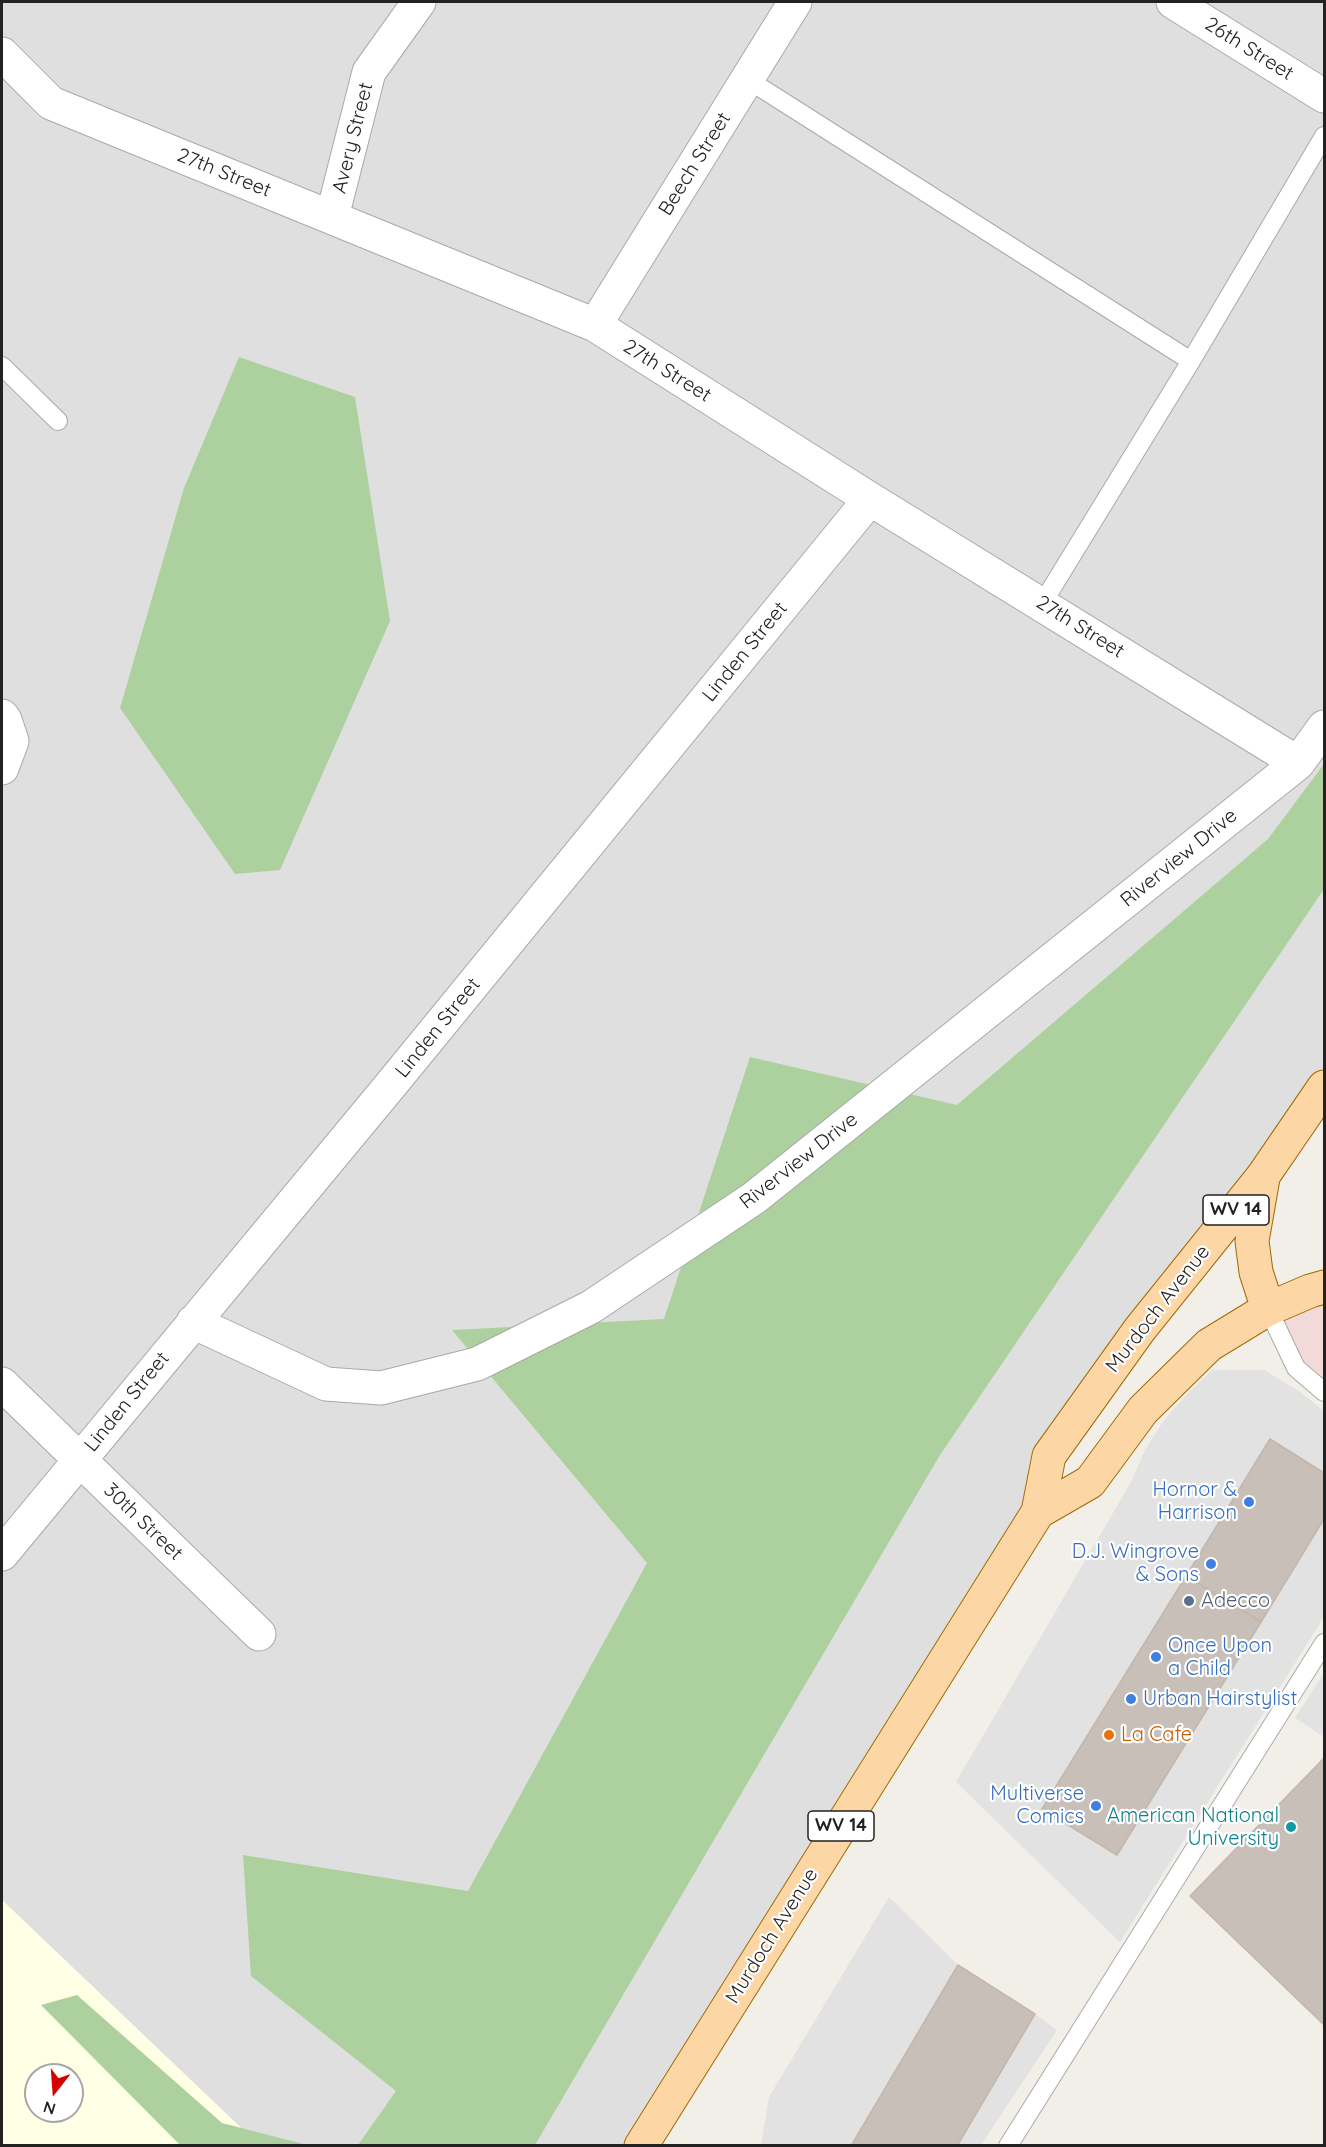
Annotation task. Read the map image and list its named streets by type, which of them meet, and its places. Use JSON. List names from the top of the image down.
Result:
{
  "streets": {
    "main road": ["WV 14", "Murdoch Avenue"],
    "street": [
      "26th Street",
      "Avery Street",
      "Beech Street",
      "27th Street",
      "Linden Street",
      "Riverview Drive",
      "30th Street"
    ]
  },
  "crossings": [
    ["Avery Street", "27th Street"],
    ["Beech Street", "27th Street"],
    ["27th Street", "Linden Street"],
    ["27th Street", "Riverview Drive"],
    ["Linden Street", "Riverview Drive"],
    ["Linden Street", "30th Street"],
    ["WV 14", "Murdoch Avenue"]
  ],
  "places": [
    "Hornor & Harrison",
    "D.J. Wingrove & Sons",
    "Adecco",
    "Once Upon a Child",
    "Urban Hairstylist",
    "La Cafe",
    "Multiverse Comics",
    "American National University"
  ],
  "north": "bottom"
}
